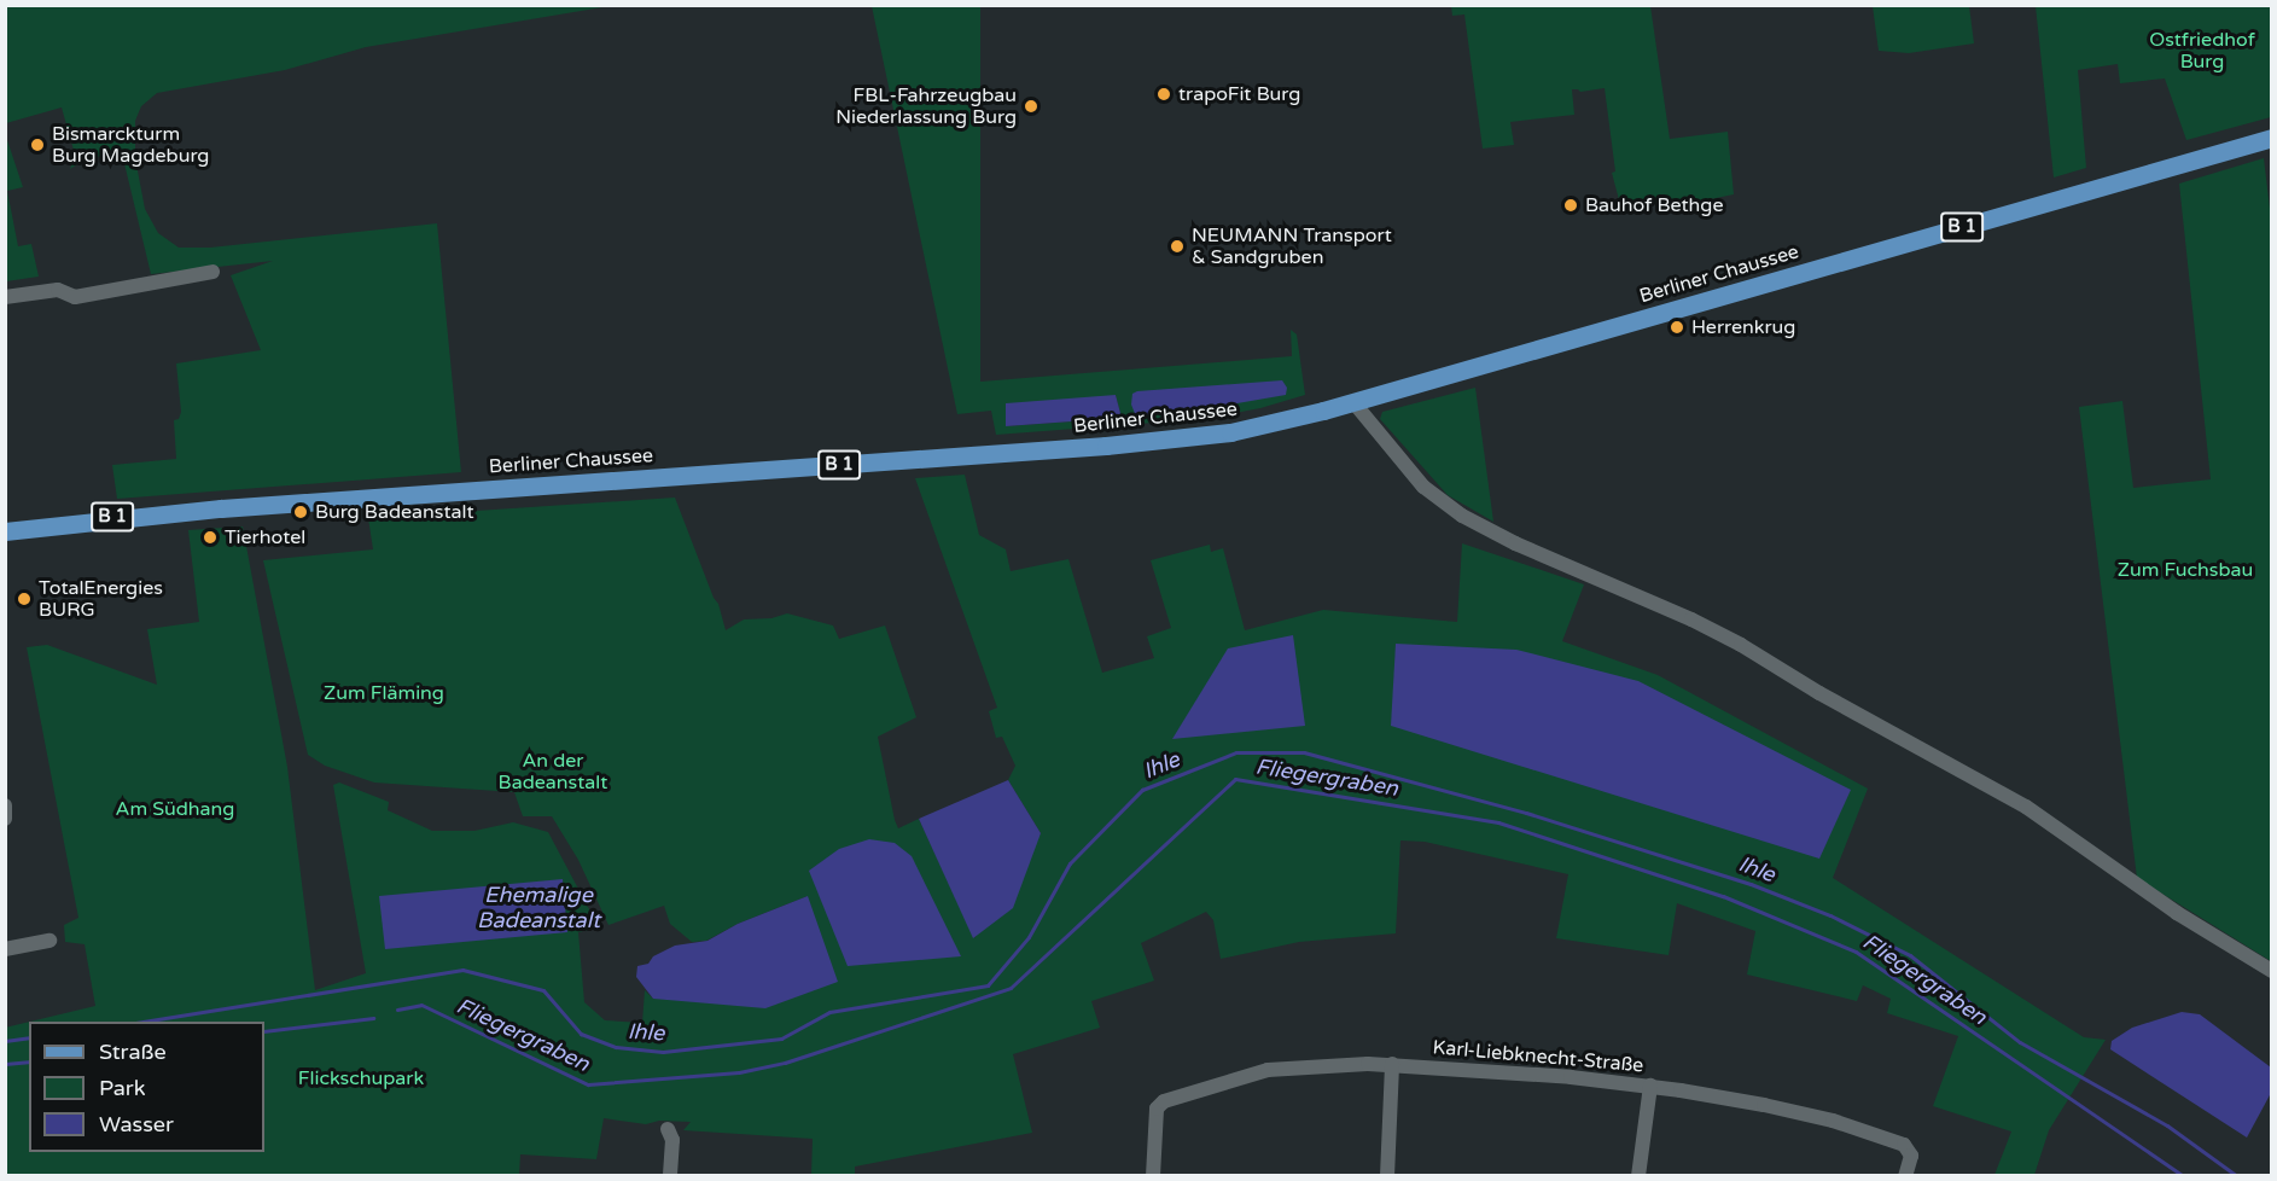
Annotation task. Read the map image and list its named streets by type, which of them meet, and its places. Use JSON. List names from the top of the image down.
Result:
{
  "streets": {
    "main road": ["B 1", "Berliner Chaussee"],
    "street": ["Karl-Liebknecht-Straße"]
  },
  "water": ["Ihle", "Fliegergraben", "Ehemalige Badeanstalt"],
  "parks": [
    "Ostfriedhof Burg",
    "Zum Fuchsbau",
    "Zum Fläming",
    "An der Badeanstalt",
    "Am Südhang",
    "Flickschupark"
  ],
  "places": [
    "trapoFit Burg",
    "FBL-Fahrzeugbau Niederlassung Burg",
    "Bismarckturm Burg Magdeburg",
    "Bauhof Bethge",
    "NEUMANN Transport & Sandgruben",
    "Herrenkrug",
    "Burg Badeanstalt",
    "Tierhotel",
    "TotalEnergies BURG"
  ],
  "legend": ["Straße", "Park", "Wasser"]
}
